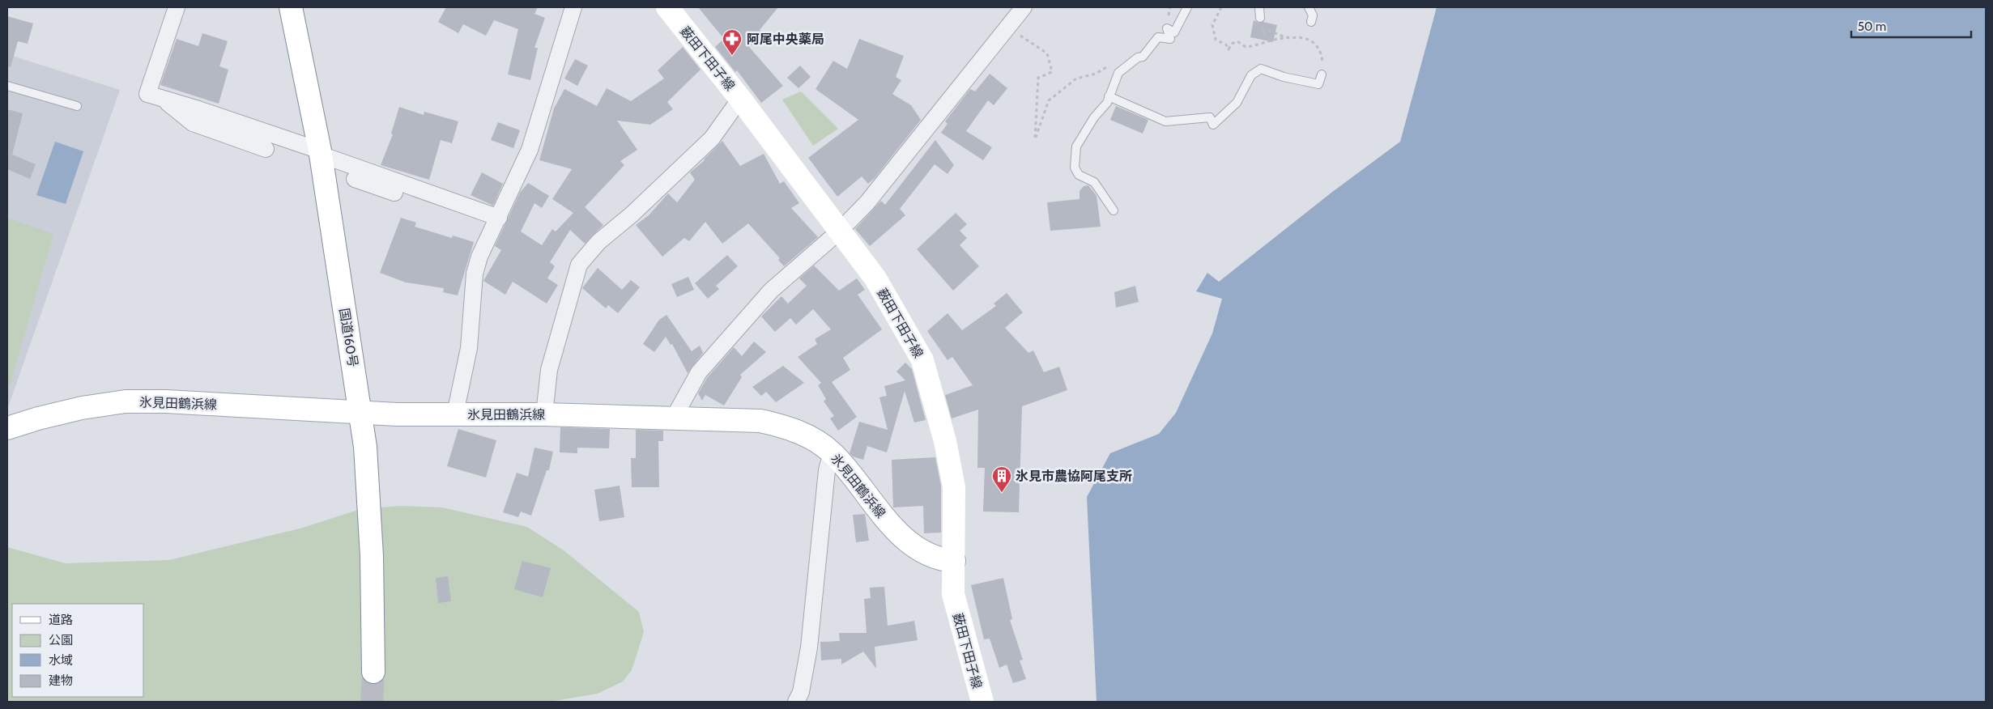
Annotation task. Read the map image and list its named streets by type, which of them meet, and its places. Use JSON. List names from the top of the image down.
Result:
{
  "streets": {
    "main road": ["薮田下田子線", "国道160号", "氷見田鶴浜線"]
  },
  "crossings": [
    ["薮田下田子線", "氷見田鶴浜線"],
    ["国道160号", "氷見田鶴浜線"]
  ],
  "places": {
    "pharmacy": ["阿尾中央薬局"],
    "building": ["氷見市農協阿尾支所"]
  },
  "legend": [
    "道路",
    "公園",
    "水域",
    "建物"
  ],
  "scale_bar": "50 m"
}
